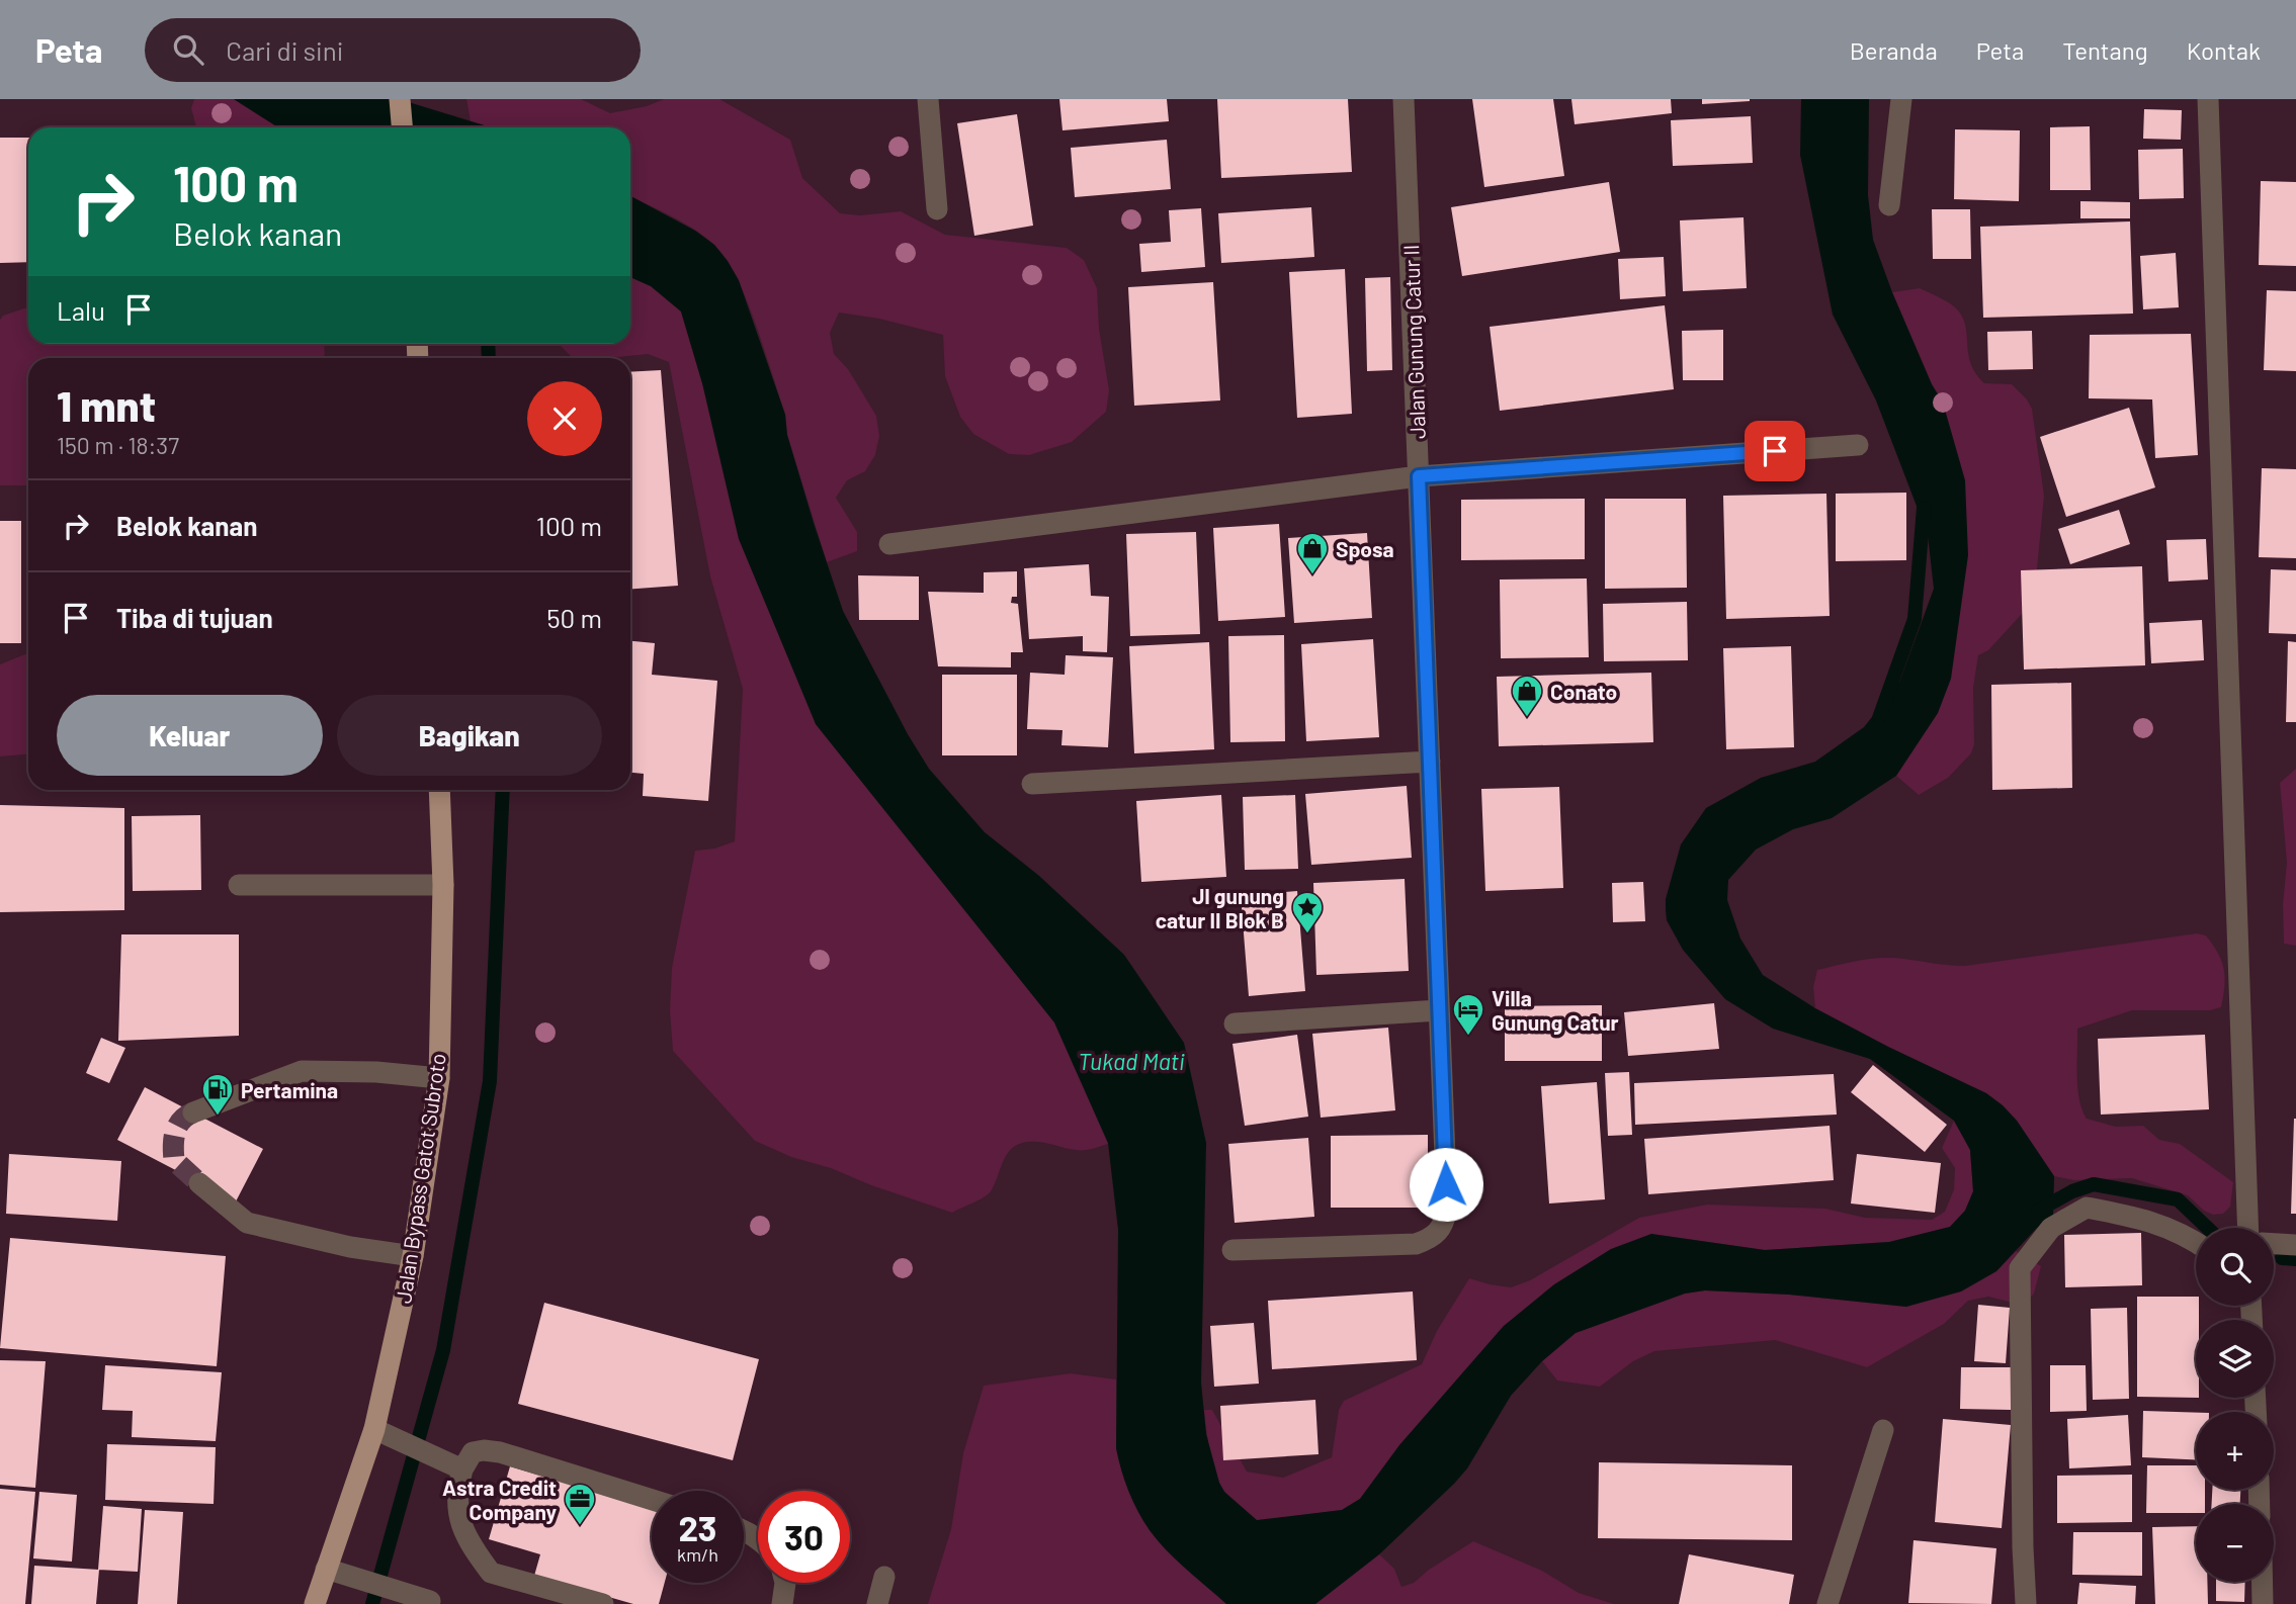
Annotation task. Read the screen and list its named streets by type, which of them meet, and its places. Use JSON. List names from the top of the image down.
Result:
{
  "streets": {
    "main road": ["Jalan Bypass Gatot Subroto"],
    "street": ["Jalan Gunung Catur II"]
  },
  "water": ["Tukad Mati"],
  "places": {
    "shop": ["Sposa", "Conato"],
    "place": ["Jl gunung catur II Blok B"],
    "hotel": ["Villa Gunung Catur"],
    "fuel station": ["Pertamina"],
    "office": ["Astra Credit Company"]
  },
  "page": {
    "header": "Peta",
    "search": "Cari di sini",
    "nav": [
      "Beranda",
      "Peta",
      "Tentang",
      "Kontak"
    ],
    "turn": ["100 m", "Belok kanan"],
    "then": "Lalu",
    "heading": ["1 mnt", "150 m · 18:37"],
    "list": [
      {
        "name": "Belok kanan",
        "value": "100 m"
      },
      {
        "name": "Tiba di tujuan",
        "value": "50 m"
      }
    ],
    "buttons": ["Keluar", "Bagikan"],
    "map_buttons": ["+", "−"],
    "speed": "23 km/h",
    "limit": "30"
  }
}
